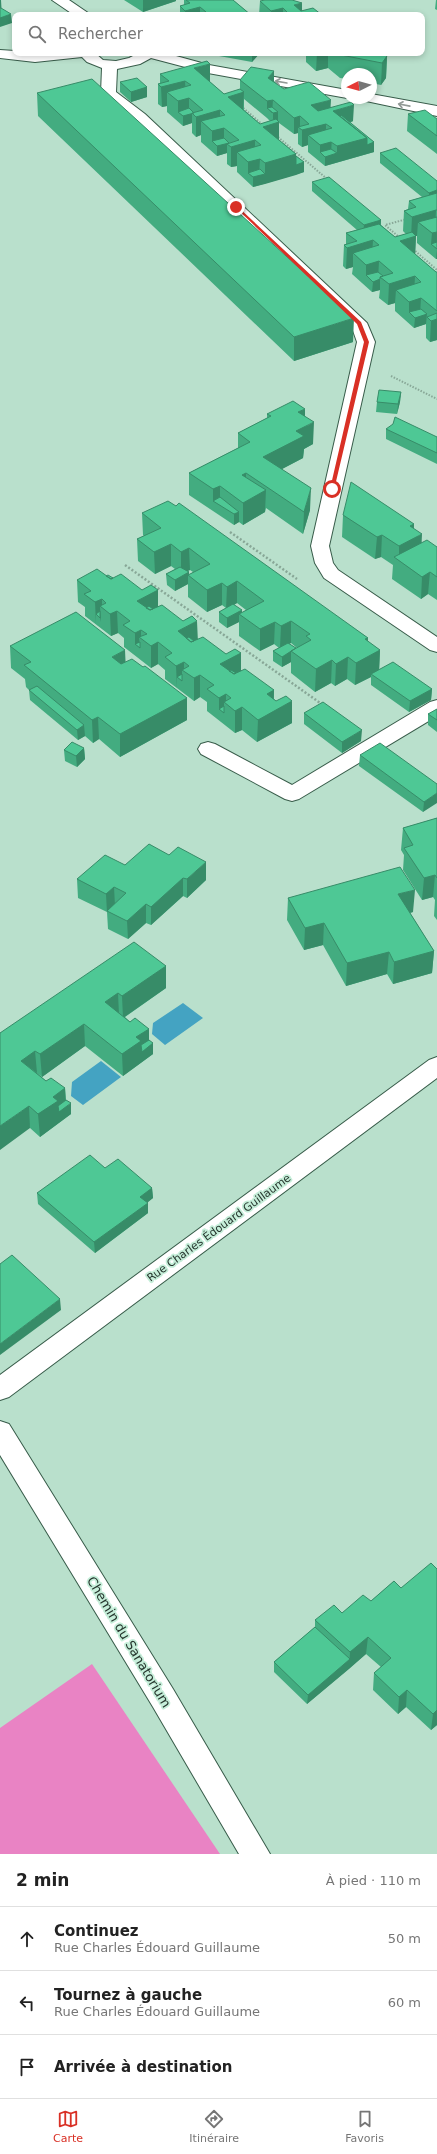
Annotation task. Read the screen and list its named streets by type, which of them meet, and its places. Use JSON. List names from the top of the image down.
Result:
{
  "streets": {
    "street": ["Rue Charles Édouard Guillaume", "Chemin du Sanatorium"]
  },
  "north": "left",
  "page": {
    "search": "Rechercher",
    "heading": ["2 min", "À pied · 110 m"],
    "list": [
      ["Continuez", "Rue Charles Édouard Guillaume", "50 m"],
      ["Tournez à gauche", "Rue Charles Édouard Guillaume", "60 m"],
      "Arrivée à destination"
    ],
    "nav": ["Carte", "Itinéraire", "Favoris"]
  }
}
